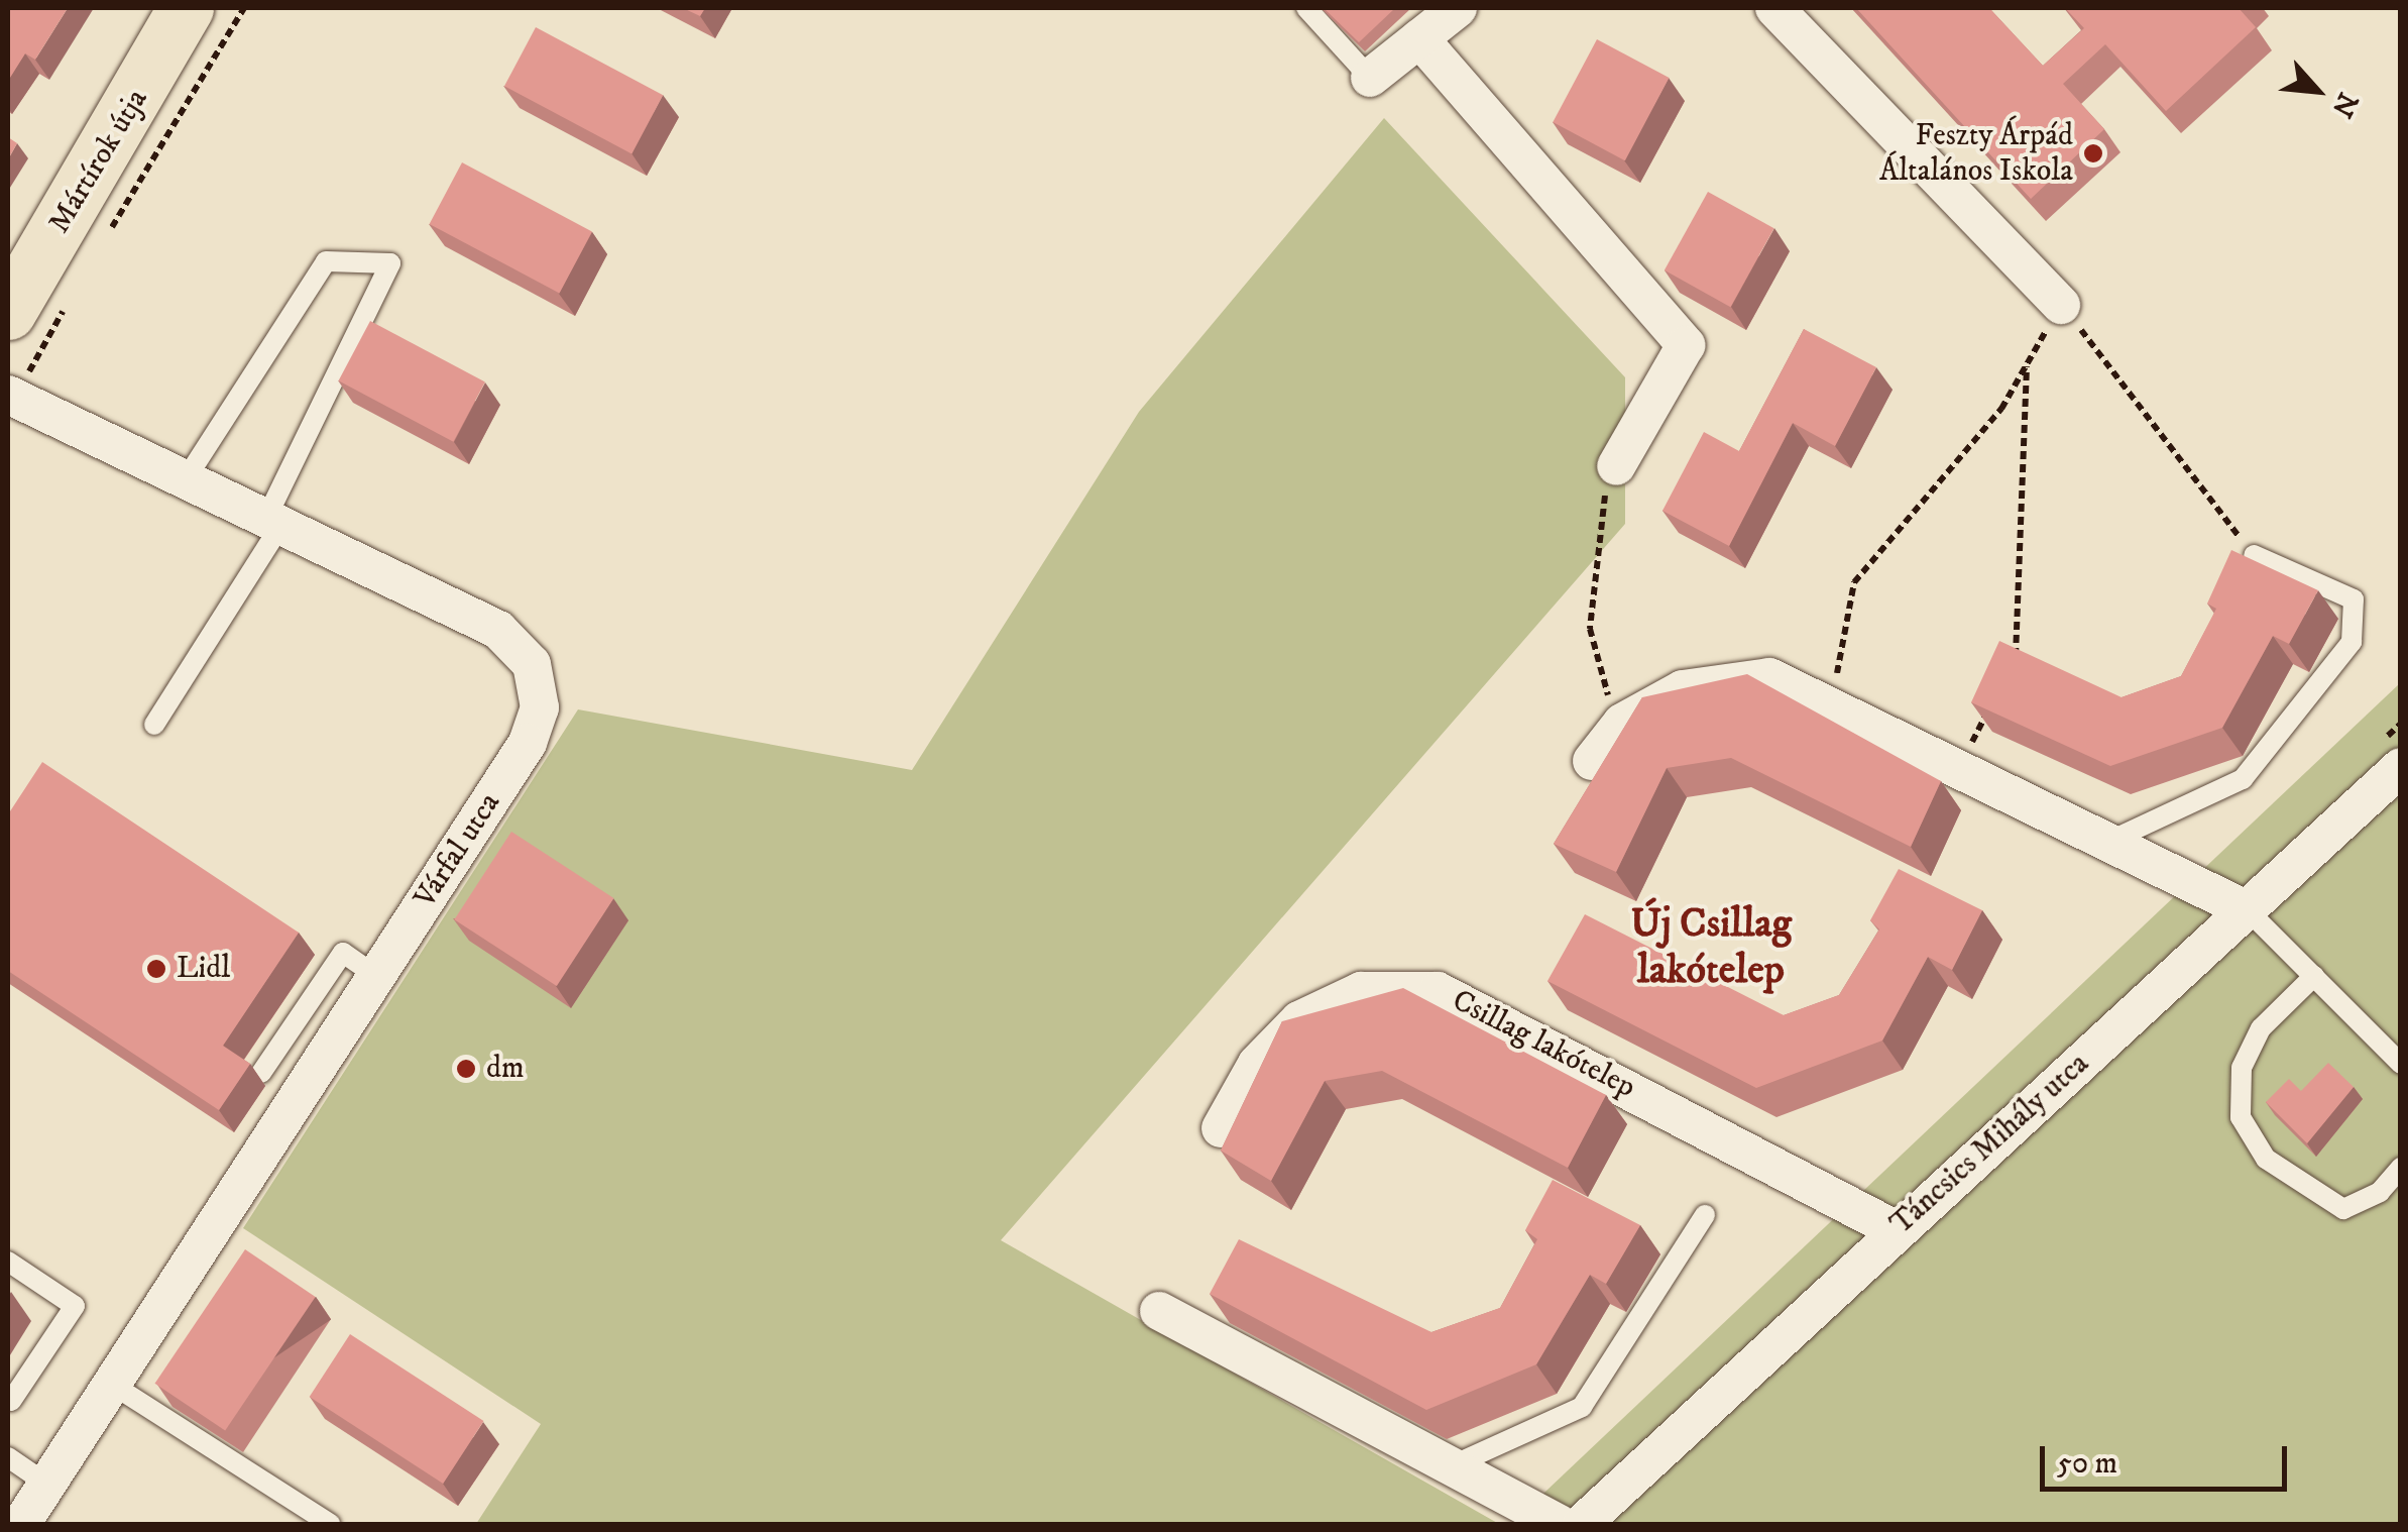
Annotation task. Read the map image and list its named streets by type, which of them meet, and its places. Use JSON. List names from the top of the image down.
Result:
{
  "streets": {
    "main road": ["Mártírok útja"],
    "street": ["Várfal utca", "Csillag lakótelep", "Táncsics Mihály utca"]
  },
  "crossings": [
    ["Csillag lakótelep", "Táncsics Mihály utca"]
  ],
  "districts": ["Új Csillag lakótelep"],
  "places": ["Feszty Árpád Általános Iskola", "Lidl", "dm"],
  "scale_bar": "50 m",
  "north": "bottom right"
}
